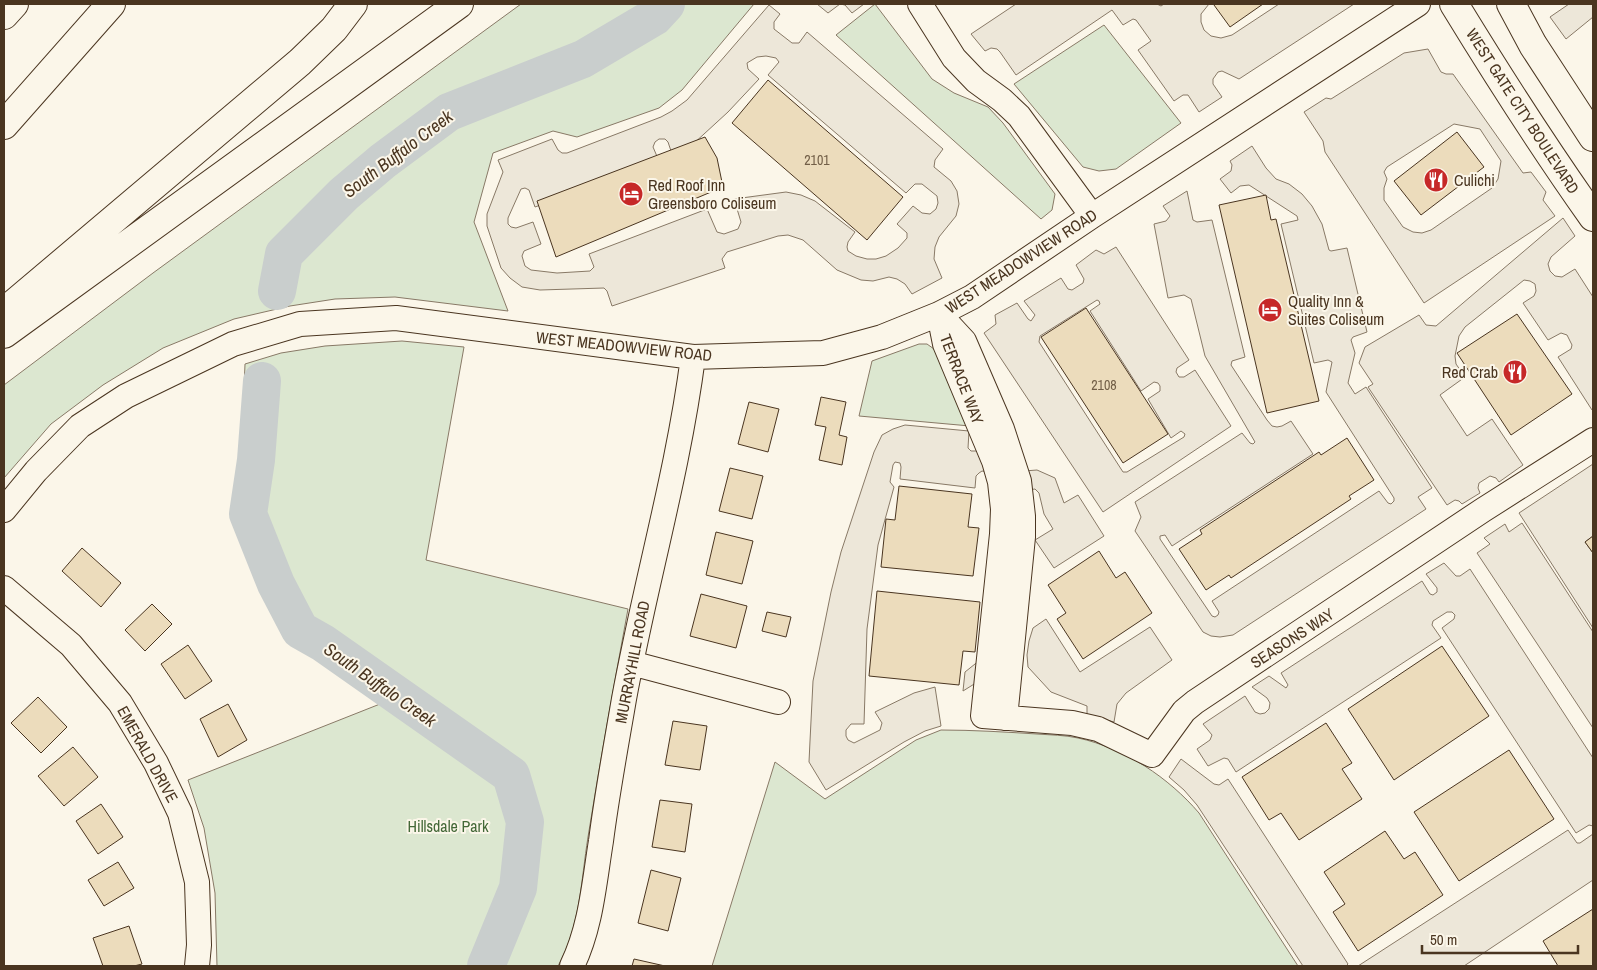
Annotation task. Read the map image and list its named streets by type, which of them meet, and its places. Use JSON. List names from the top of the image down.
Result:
{
  "streets": {
    "main road": ["WEST GATE CITY BOULEVARD"],
    "street": [
      "WEST MEADOWVIEW ROAD",
      "TERRACE WAY",
      "SEASONS WAY",
      "MURRAYHILL ROAD",
      "EMERALD DRIVE"
    ]
  },
  "crossings": [
    ["WEST MEADOWVIEW ROAD", "TERRACE WAY"],
    ["WEST MEADOWVIEW ROAD", "MURRAYHILL ROAD"],
    ["TERRACE WAY", "SEASONS WAY"]
  ],
  "water": ["South Buffalo Creek"],
  "parks": ["Hillsdale Park"],
  "places": {
    "restaurant": ["Culichi", "Red Crab"],
    "hotel": ["Red Roof Inn Greensboro Coliseum", "Quality Inn & Suites Coliseum"]
  },
  "house_numbers": ["2101", "2108"],
  "scale_bar": "50 m"
}
